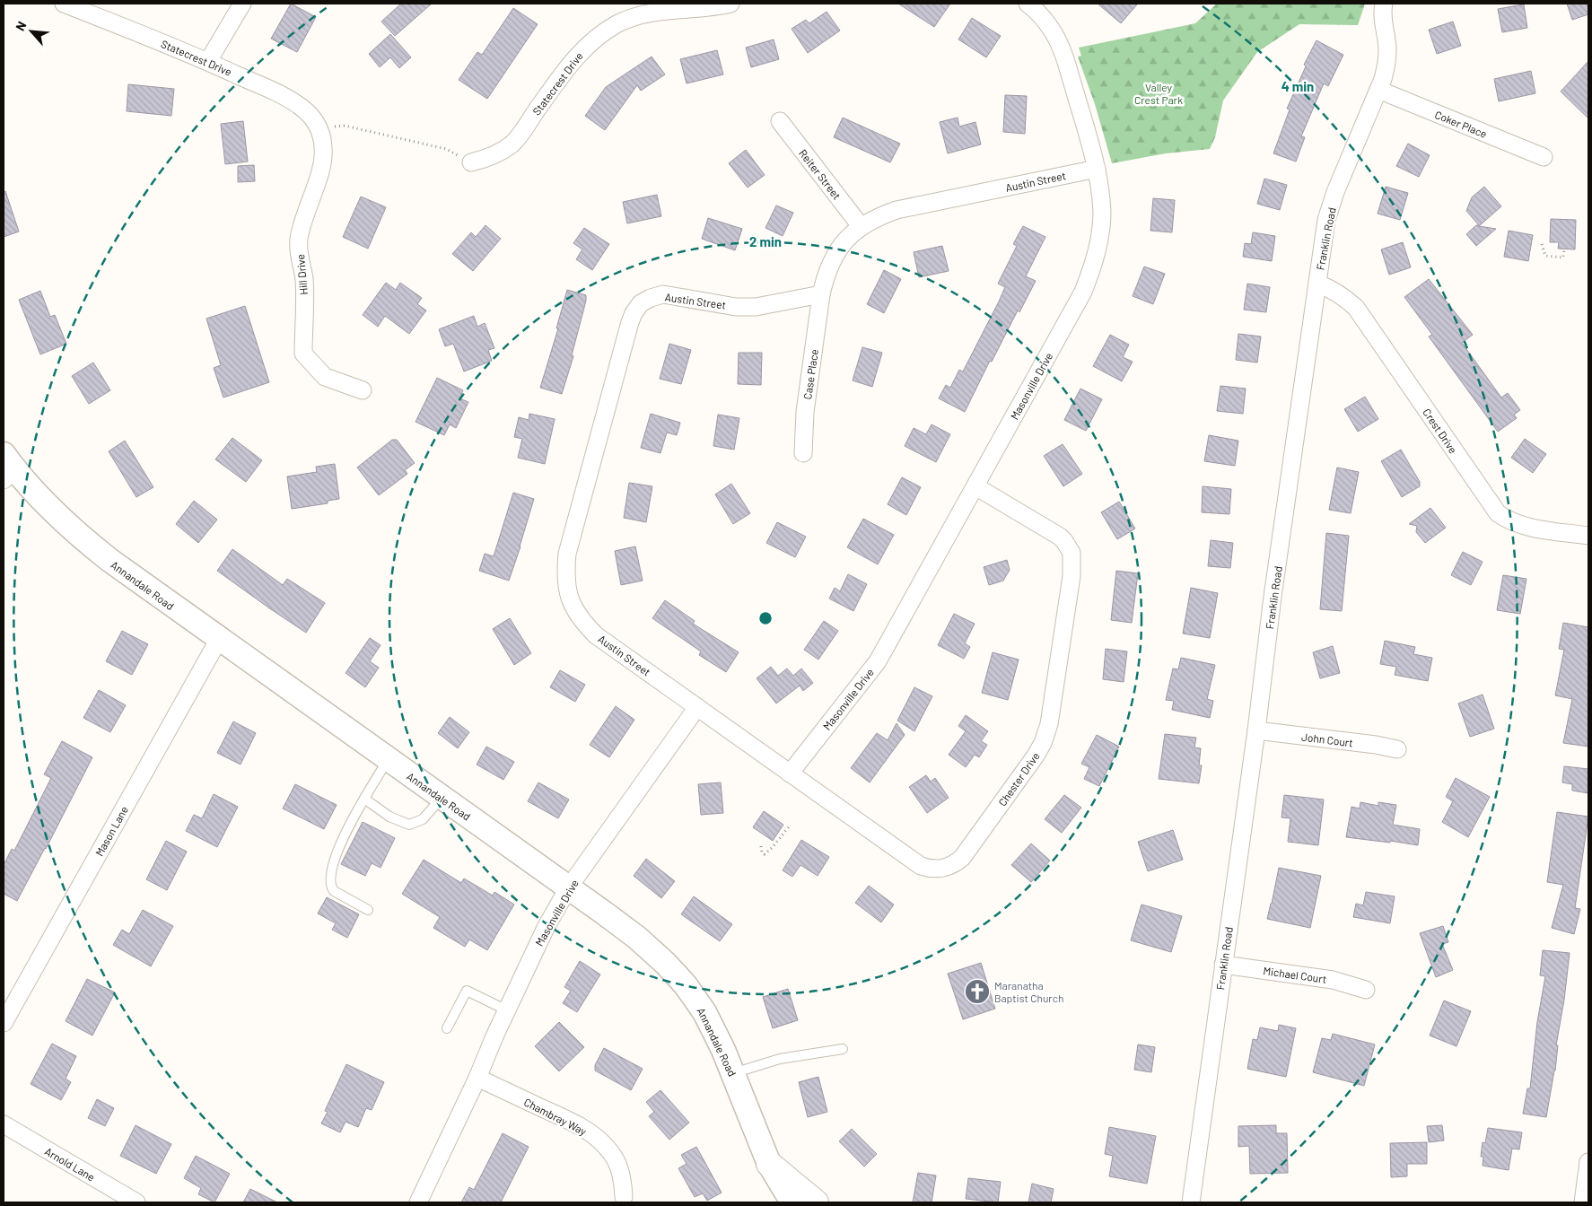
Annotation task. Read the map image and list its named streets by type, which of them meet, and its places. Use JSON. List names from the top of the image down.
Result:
{
  "streets": {
    "main road": ["Annandale Road"],
    "street": [
      "Statecrest Drive",
      "Coker Place",
      "Reiter Street",
      "Austin Street",
      "Franklin Road",
      "Hill Drive",
      "Case Place",
      "Masonville Drive",
      "Crest Drive",
      "John Court",
      "Chester Drive",
      "Mason Lane",
      "Michael Court",
      "Chambray Way",
      "Arnold Lane"
    ]
  },
  "crossings": [
    ["Statecrest Drive", "Hill Drive"],
    ["Coker Place", "Franklin Road"],
    ["Reiter Street", "Austin Street"],
    ["Austin Street", "Case Place"],
    ["Austin Street", "Masonville Drive"],
    ["Franklin Road", "Crest Drive"],
    ["Franklin Road", "John Court"],
    ["Franklin Road", "Michael Court"],
    ["Masonville Drive", "Annandale Road"],
    ["Masonville Drive", "Chester Drive"],
    ["Masonville Drive", "Chambray Way"],
    ["Annandale Road", "Mason Lane"]
  ],
  "parks": ["Valley Crest Park"],
  "places": {
    "church": ["Maranatha Baptist Church"]
  },
  "north": "top left",
  "rings": ["4 min", "2 min"]
}
